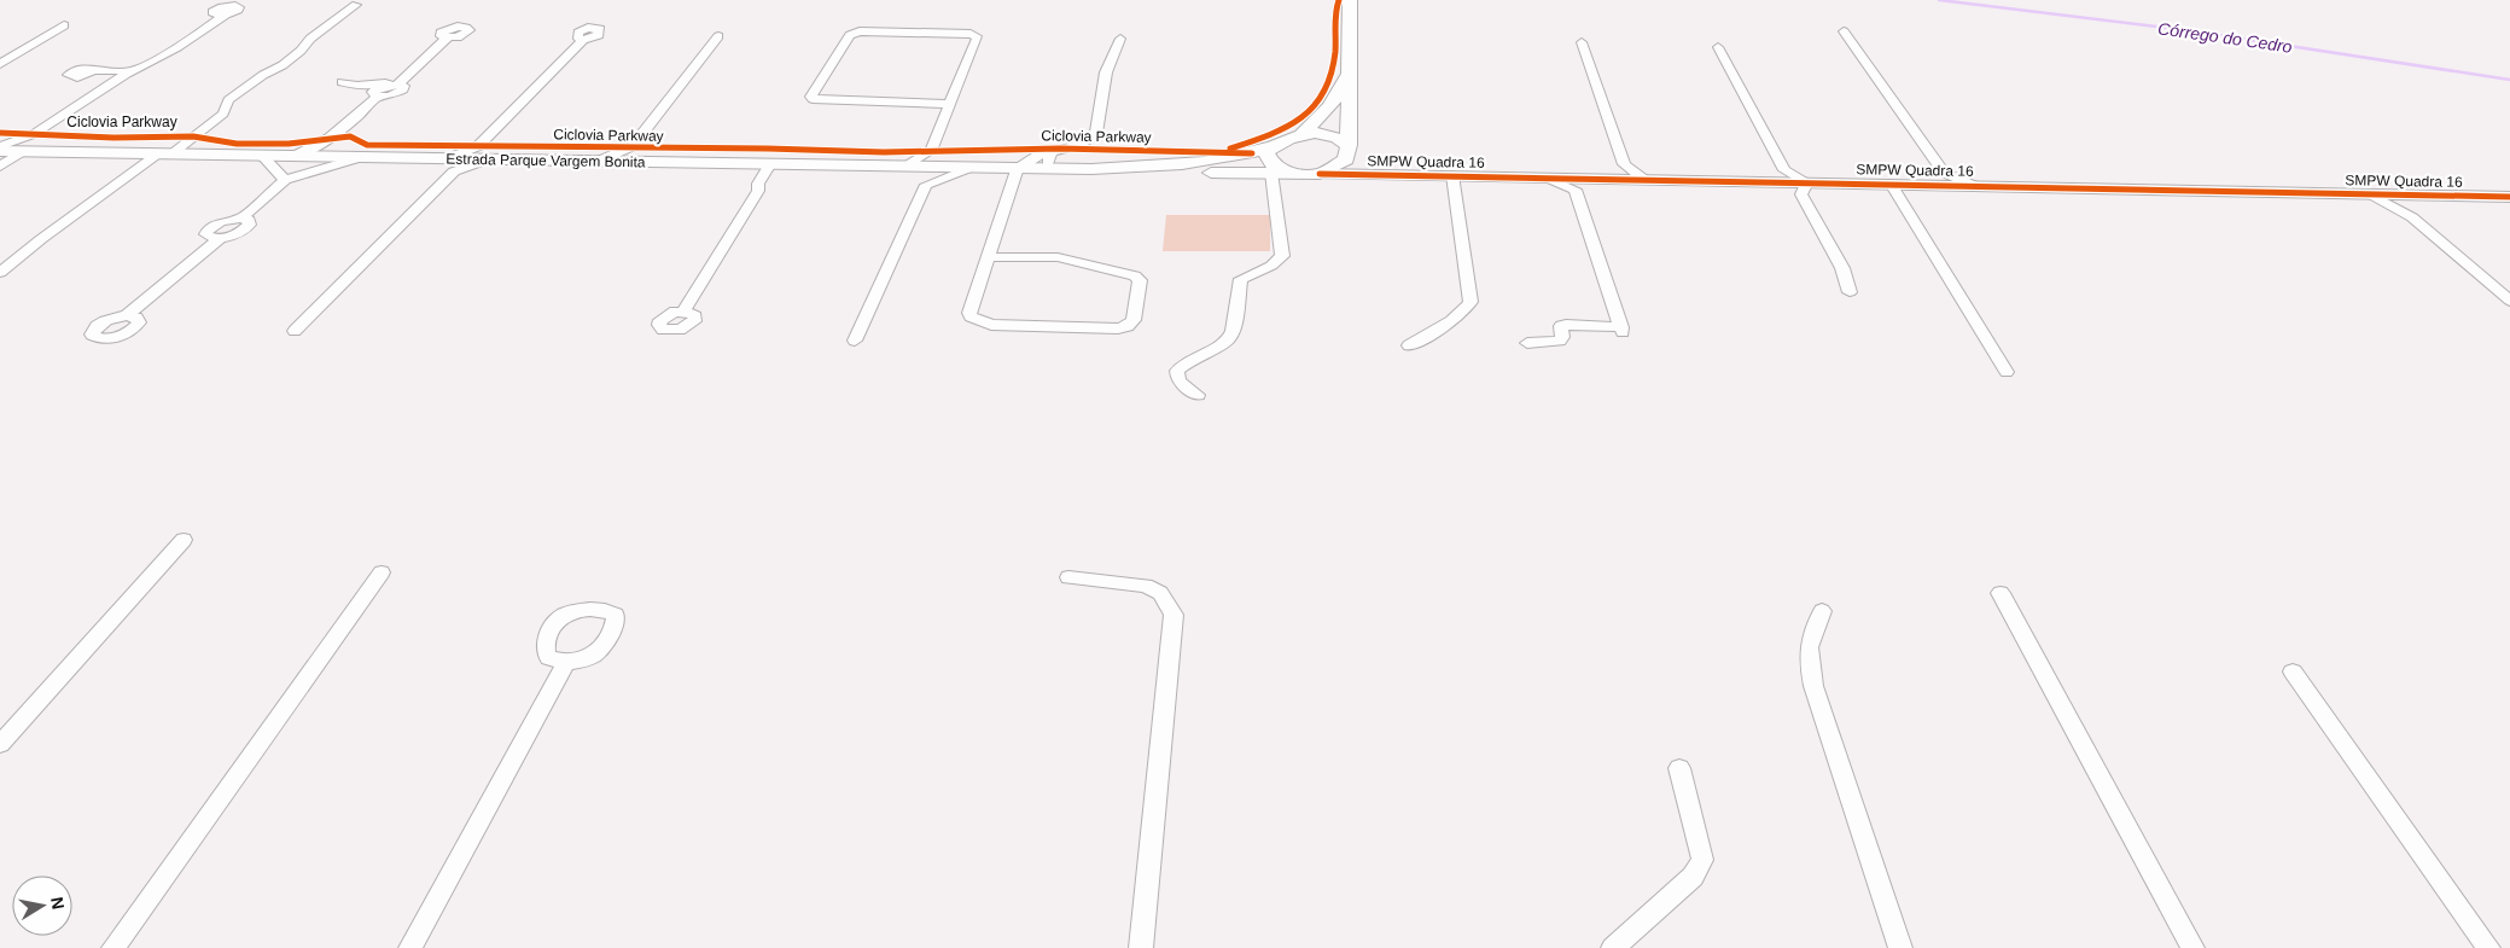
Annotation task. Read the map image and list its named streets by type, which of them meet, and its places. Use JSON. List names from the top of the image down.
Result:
{
  "streets": {
    "main road": ["Estrada Parque Vargem Bonita"],
    "street": ["SMPW Quadra 16"],
    "cycle path": ["Ciclovia Parkway"]
  },
  "crossings": [
    ["Estrada Parque Vargem Bonita", "SMPW Quadra 16"]
  ],
  "water": ["Córrego do Cedro"],
  "north": "right"
}
